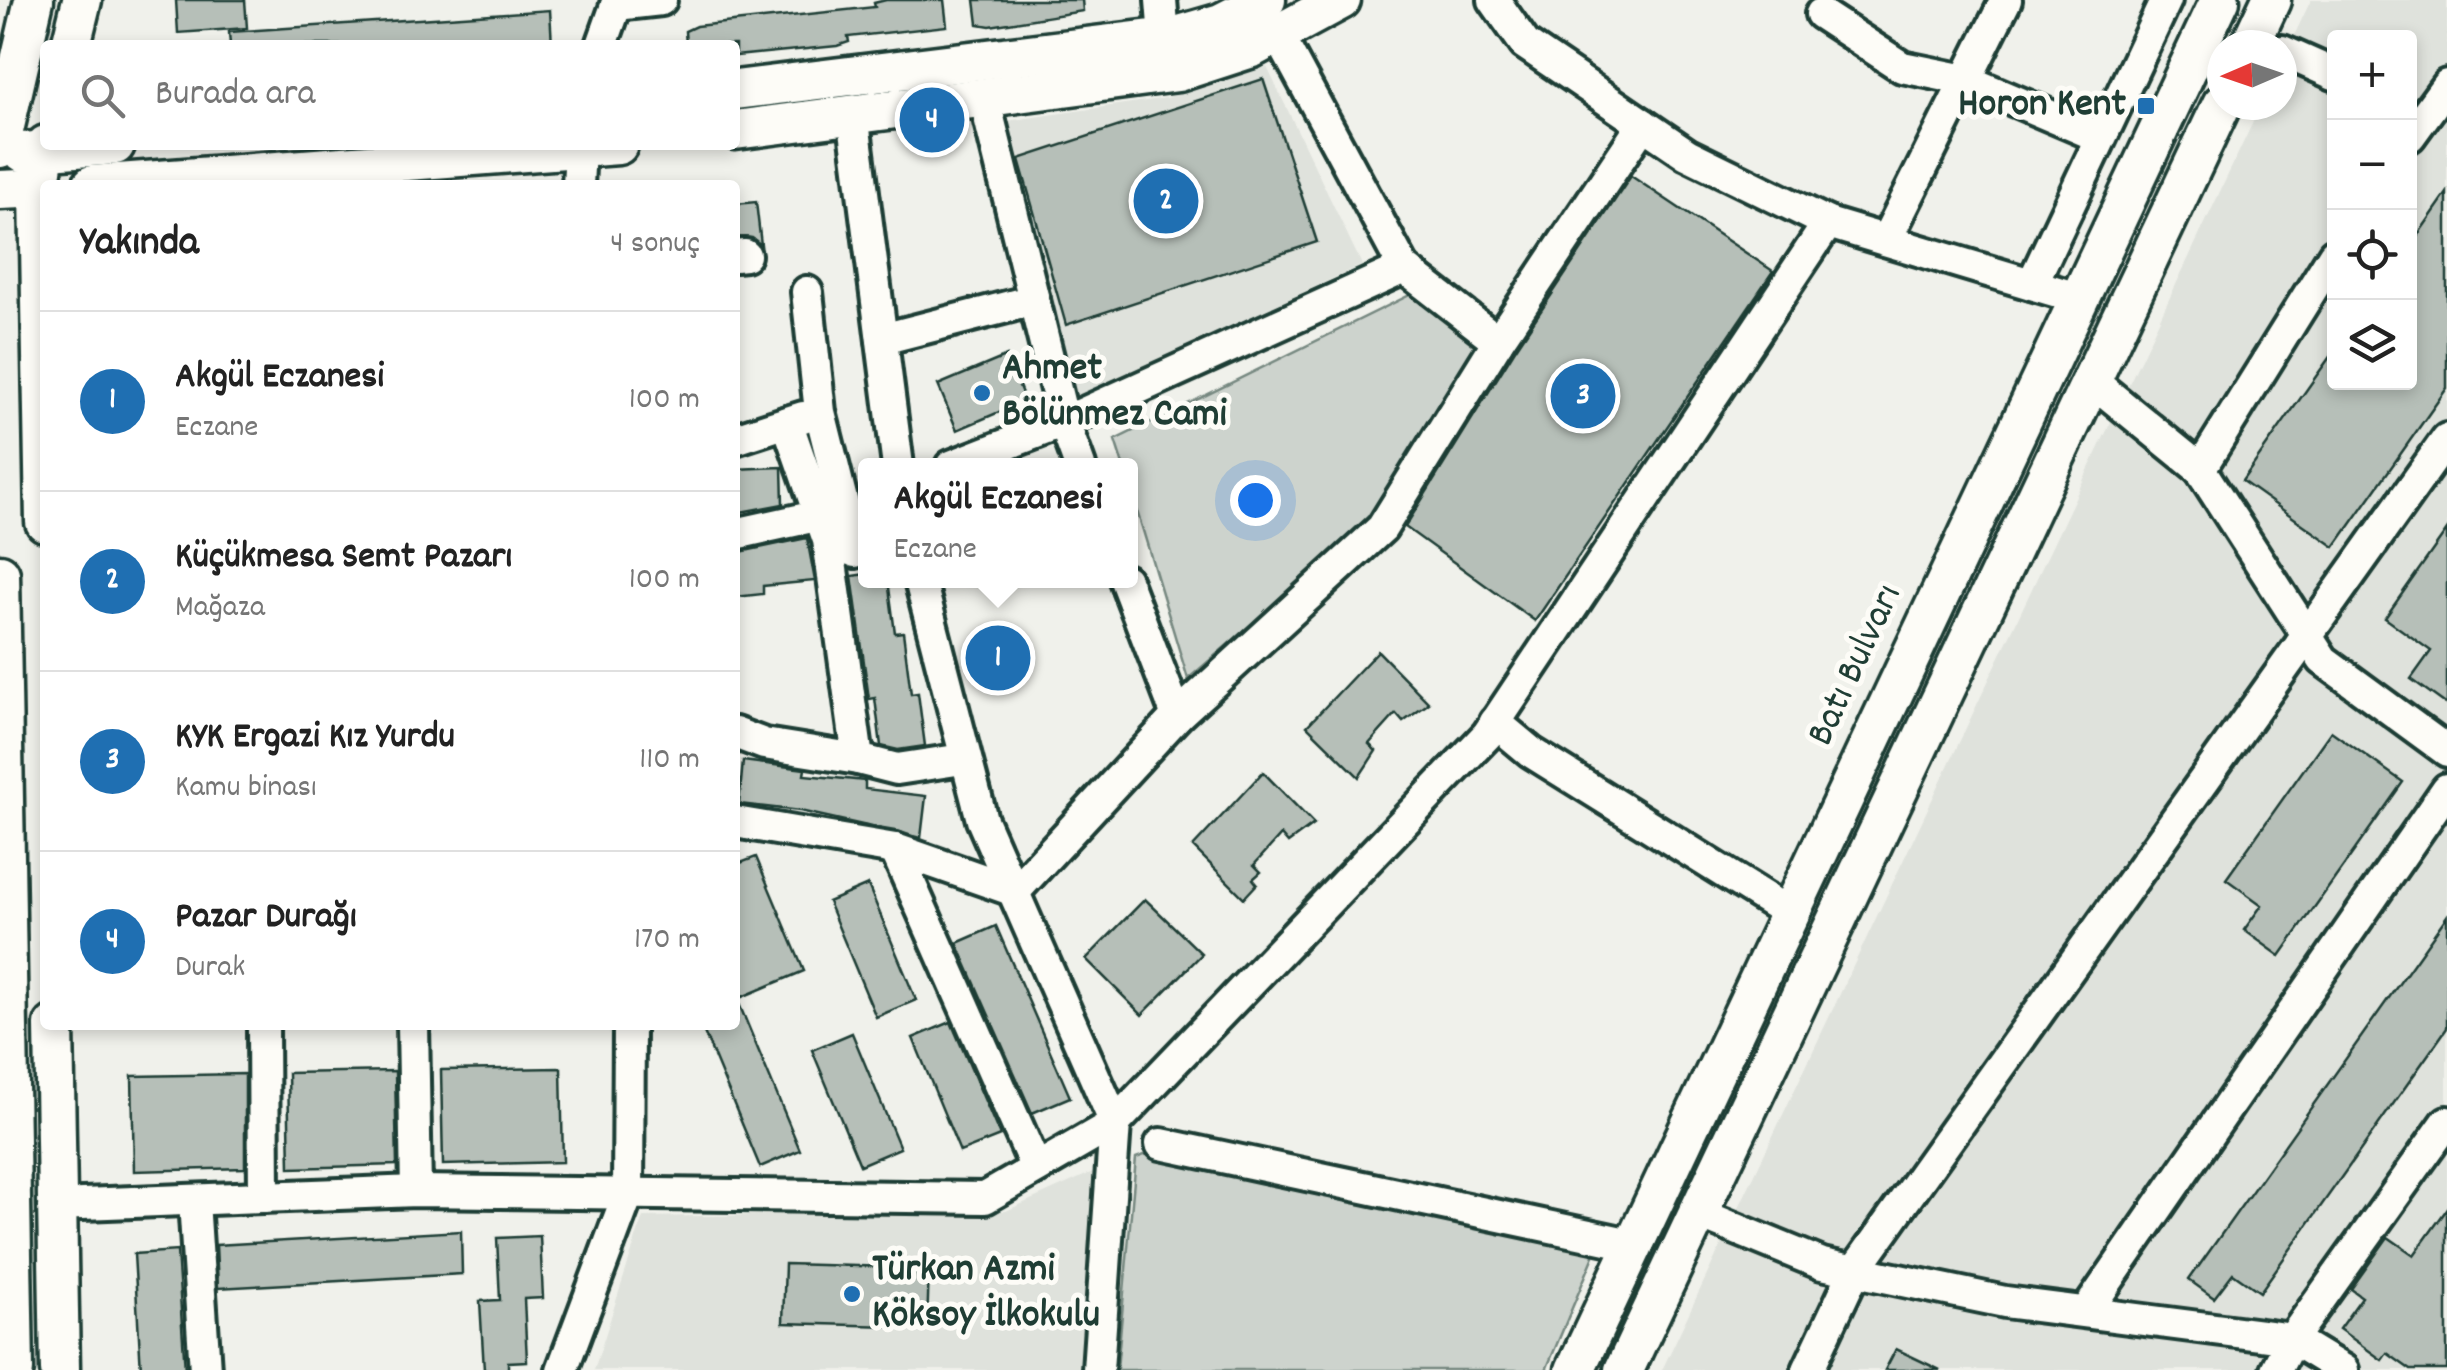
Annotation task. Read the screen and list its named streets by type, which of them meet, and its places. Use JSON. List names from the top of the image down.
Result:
{
  "streets": {
    "main road": ["Batı Bulvarı"]
  },
  "places": {
    "transit": ["Horon Kent"],
    "other": ["Ahmet Bölünmez Cami", "Türkan Azmi Köksoy İlkokulu"]
  },
  "north": "left",
  "page": {
    "map_buttons": ["+", "−"],
    "search": "Burada ara",
    "pins": [
      "4",
      "2",
      "3",
      "1"
    ],
    "heading": ["Yakında", "4 sonuç"],
    "list": [
      {
        "mark": "1",
        "name": "Akgül Eczanesi",
        "note": "Eczane",
        "value": "100 m"
      },
      {
        "mark": "2",
        "name": "Küçükmesa Semt Pazarı",
        "note": "Mağaza",
        "value": "100 m"
      },
      {
        "mark": "3",
        "name": "KYK Ergazi Kız Yurdu",
        "note": "Kamu binası",
        "value": "110 m"
      },
      {
        "mark": "4",
        "name": "Pazar Durağı",
        "note": "Durak",
        "value": "170 m"
      }
    ],
    "popup": ["Akgül Eczanesi", "Eczane"]
  }
}
